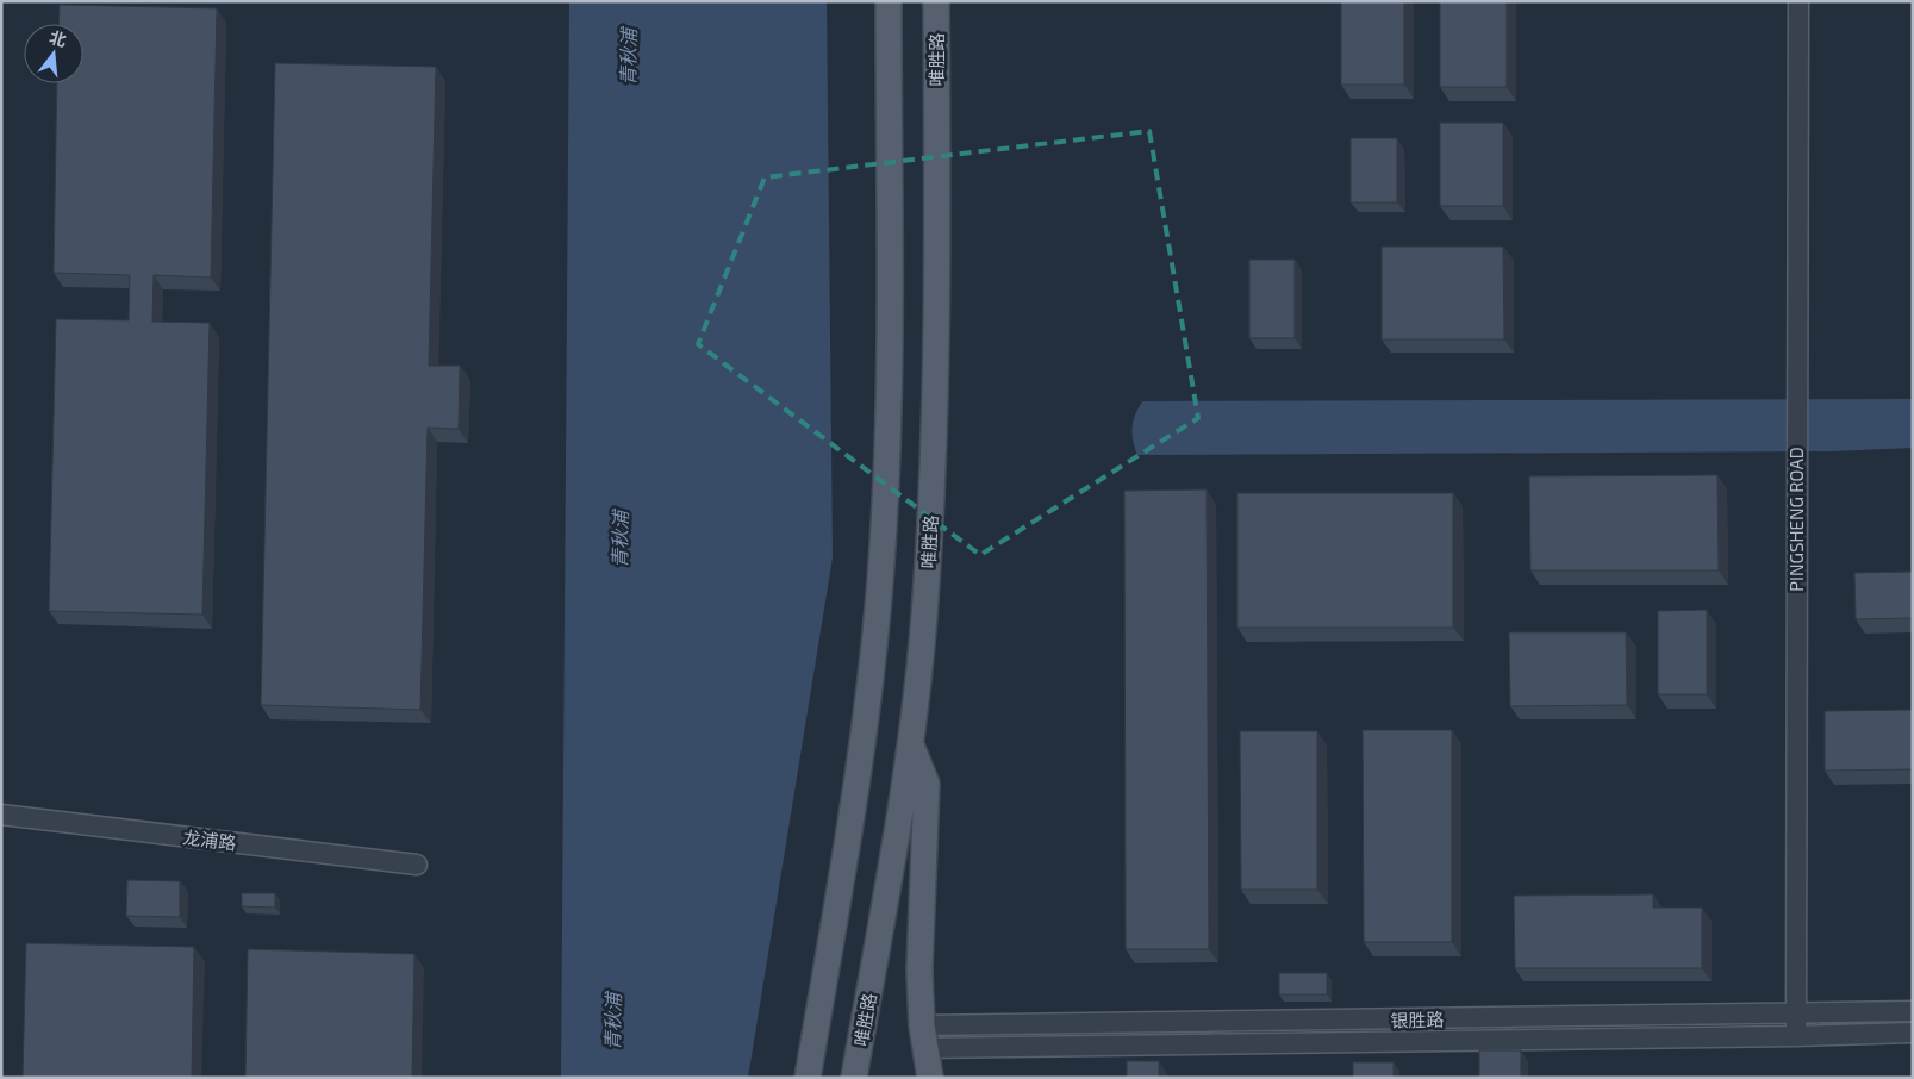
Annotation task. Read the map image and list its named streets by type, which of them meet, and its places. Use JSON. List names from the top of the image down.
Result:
{
  "streets": {
    "main road": ["唯胜路"],
    "street": ["PINGSHENG ROAD", "龙浦路", "银胜路"]
  },
  "crossings": [
    ["PINGSHENG ROAD", "银胜路"]
  ],
  "water": ["青秋浦"],
  "north": "top"
}
